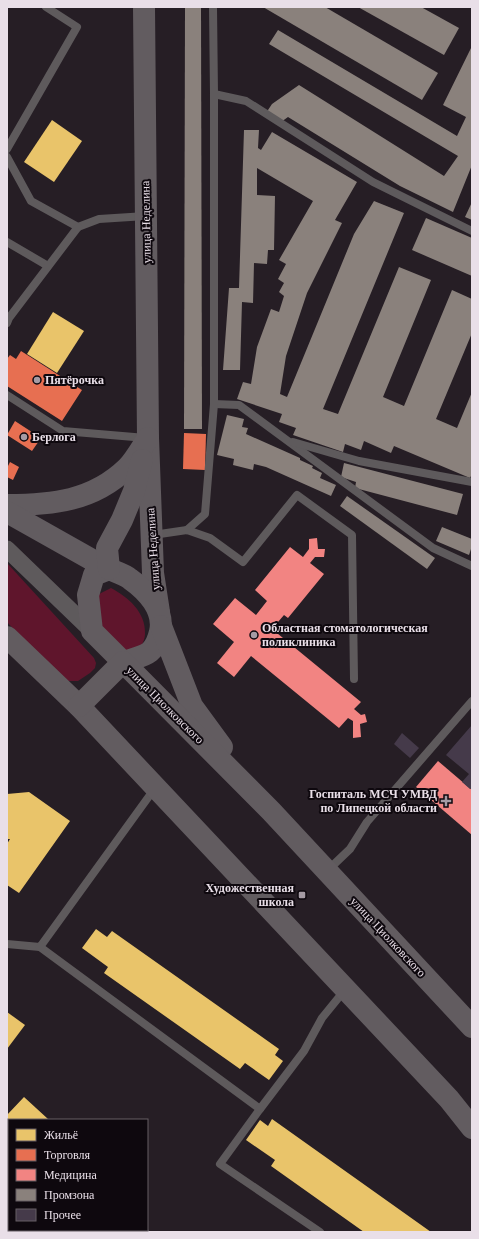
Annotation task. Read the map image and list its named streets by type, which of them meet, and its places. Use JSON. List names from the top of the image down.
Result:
{
  "streets": {
    "main road": ["улица Неделина", "улица Циолковского"]
  },
  "crossings": [
    ["улица Неделина", "улица Циолковского"]
  ],
  "places": {
    "other": ["Пятёрочка", "Берлога", "Областная стоматологическая поликлиника"],
    "health": ["Госпиталь МСЧ УМВД по Липецкой области"],
    "transit": ["Художественная школа"]
  },
  "legend": [
    "Жильё",
    "Торговля",
    "Медицина",
    "Промзона",
    "Прочее"
  ]
}
